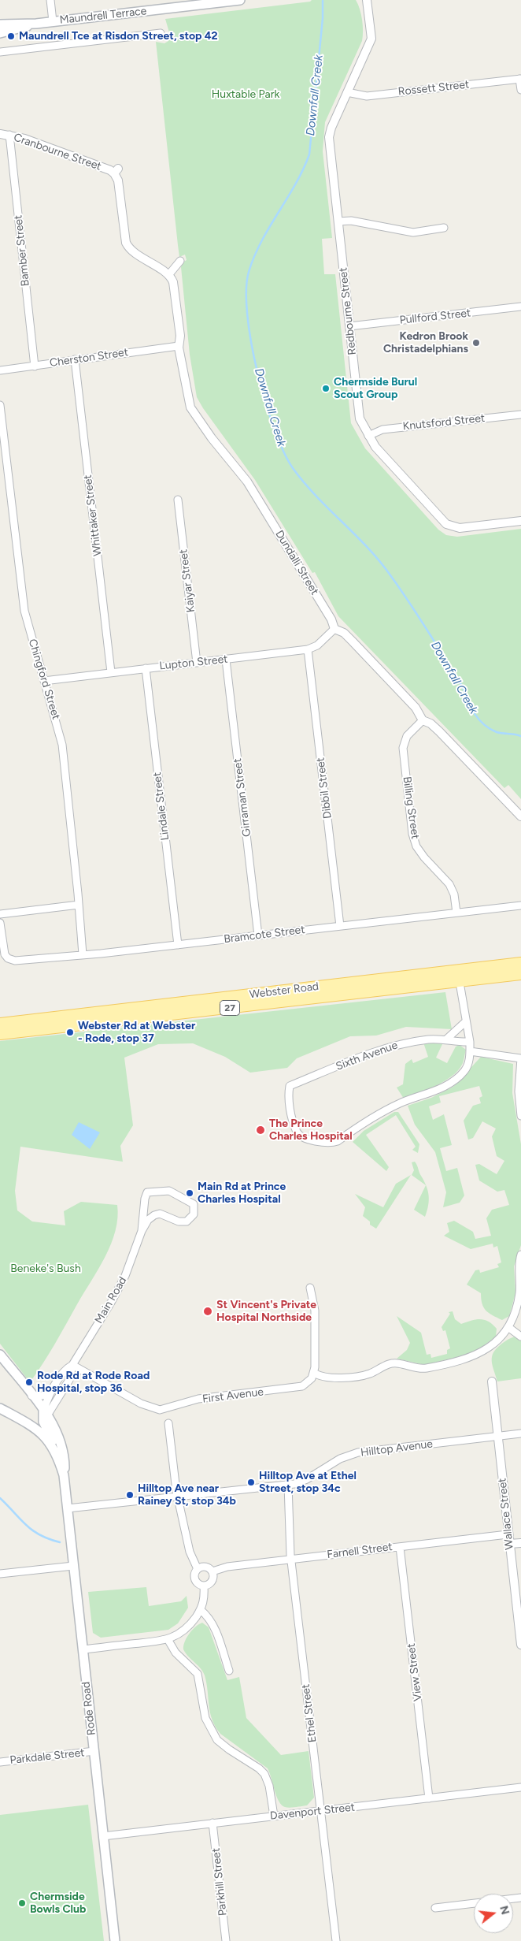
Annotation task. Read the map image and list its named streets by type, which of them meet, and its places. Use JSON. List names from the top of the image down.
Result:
{
  "streets": {
    "main road": [
      "Maundrell Terrace",
      "Webster Road",
      "27",
      "Rode Road"
    ],
    "street": [
      "Rossett Street",
      "Cranbourne Street",
      "Bamber Street",
      "Redbourne Street",
      "Pullford Street",
      "Cherston Street",
      "Knutsford Street",
      "Whittaker Street",
      "Dundalli Street",
      "Kaiyar Street",
      "Lupton Street",
      "Chingford Street",
      "Dibbil Street",
      "Girraman Street",
      "Lindale Street",
      "Billing Street",
      "Bramcote Street",
      "Sixth Avenue",
      "Main Road",
      "First Avenue",
      "Hilltop Avenue",
      "Wallace Street",
      "Farnell Street",
      "View Street",
      "Ethel Street",
      "Parkdale Street",
      "Davenport Street",
      "Parkhill Street"
    ]
  },
  "crossings": [
    ["Rossett Street", "Redbourne Street"],
    ["Cranbourne Street", "Bamber Street"],
    ["Cranbourne Street", "Dundalli Street"],
    ["Bamber Street", "Cherston Street"],
    ["Redbourne Street", "Pullford Street"],
    ["Redbourne Street", "Knutsford Street"],
    ["Cherston Street", "Whittaker Street"],
    ["Cherston Street", "Dundalli Street"],
    ["Whittaker Street", "Lupton Street"],
    ["Dundalli Street", "Lupton Street"],
    ["Dundalli Street", "Billing Street"],
    ["Kaiyar Street", "Lupton Street"],
    ["Lupton Street", "Chingford Street"],
    ["Lupton Street", "Dibbil Street"],
    ["Lupton Street", "Girraman Street"],
    ["Lupton Street", "Lindale Street"],
    ["Chingford Street", "Bramcote Street"],
    ["Dibbil Street", "Bramcote Street"],
    ["Girraman Street", "Bramcote Street"],
    ["Lindale Street", "Bramcote Street"],
    ["Billing Street", "Bramcote Street"],
    ["Main Road", "First Avenue"],
    ["Main Road", "Rode Road"],
    ["Hilltop Avenue", "Wallace Street"],
    ["Hilltop Avenue", "Rode Road"],
    ["Hilltop Avenue", "Ethel Street"],
    ["Wallace Street", "Farnell Street"],
    ["Farnell Street", "View Street"],
    ["Farnell Street", "Ethel Street"],
    ["View Street", "Davenport Street"],
    ["Rode Road", "Parkdale Street"],
    ["Rode Road", "Davenport Street"],
    ["Ethel Street", "Davenport Street"],
    ["Davenport Street", "Parkhill Street"]
  ],
  "water": ["Downfall Creek"],
  "parks": ["Huxtable Park", "Beneke's Bush"],
  "places": [
    "Maundrell Tce at Risdon Street, stop 42",
    "Kedron Brook Christadelphians",
    "Chermside Burul Scout Group",
    "Webster Rd at Webster - Rode, stop 37",
    "The Prince Charles Hospital",
    "Main Rd at Prince Charles Hospital",
    "St Vincent's Private Hospital Northside",
    "Rode Rd at Rode Road Hospital, stop 36",
    "Hilltop Ave at Ethel Street, stop 34c",
    "Hilltop Ave near Rainey St, stop 34b",
    "Chermside Bowls Club"
  ],
  "north": "right"
}
